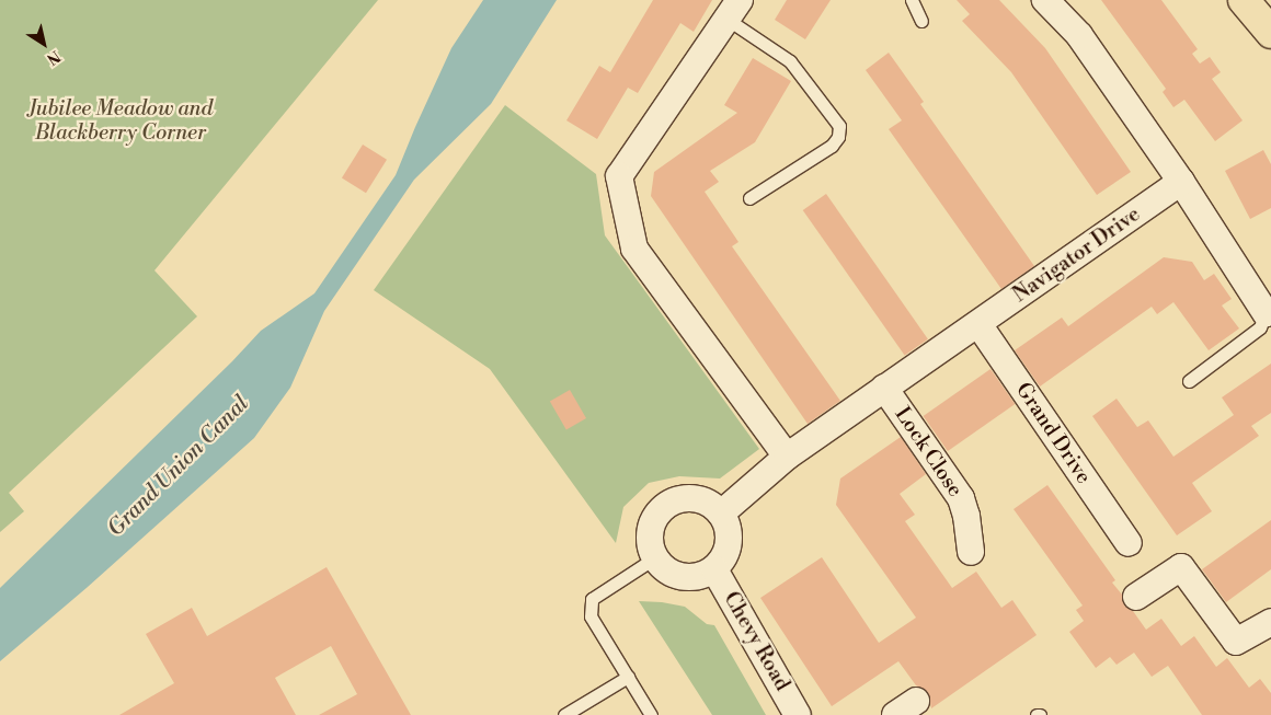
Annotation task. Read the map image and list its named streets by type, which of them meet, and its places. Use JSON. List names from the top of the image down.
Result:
{
  "streets": {
    "street": [
      "Navigator Drive",
      "Grand Drive",
      "Lock Close",
      "Chevy Road"
    ]
  },
  "crossings": [
    ["Navigator Drive", "Grand Drive"],
    ["Navigator Drive", "Lock Close"],
    ["Navigator Drive", "Chevy Road"]
  ],
  "water": ["Grand Union Canal"],
  "parks": ["Jubilee Meadow and Blackberry Corner"],
  "north": "bottom right"
}
